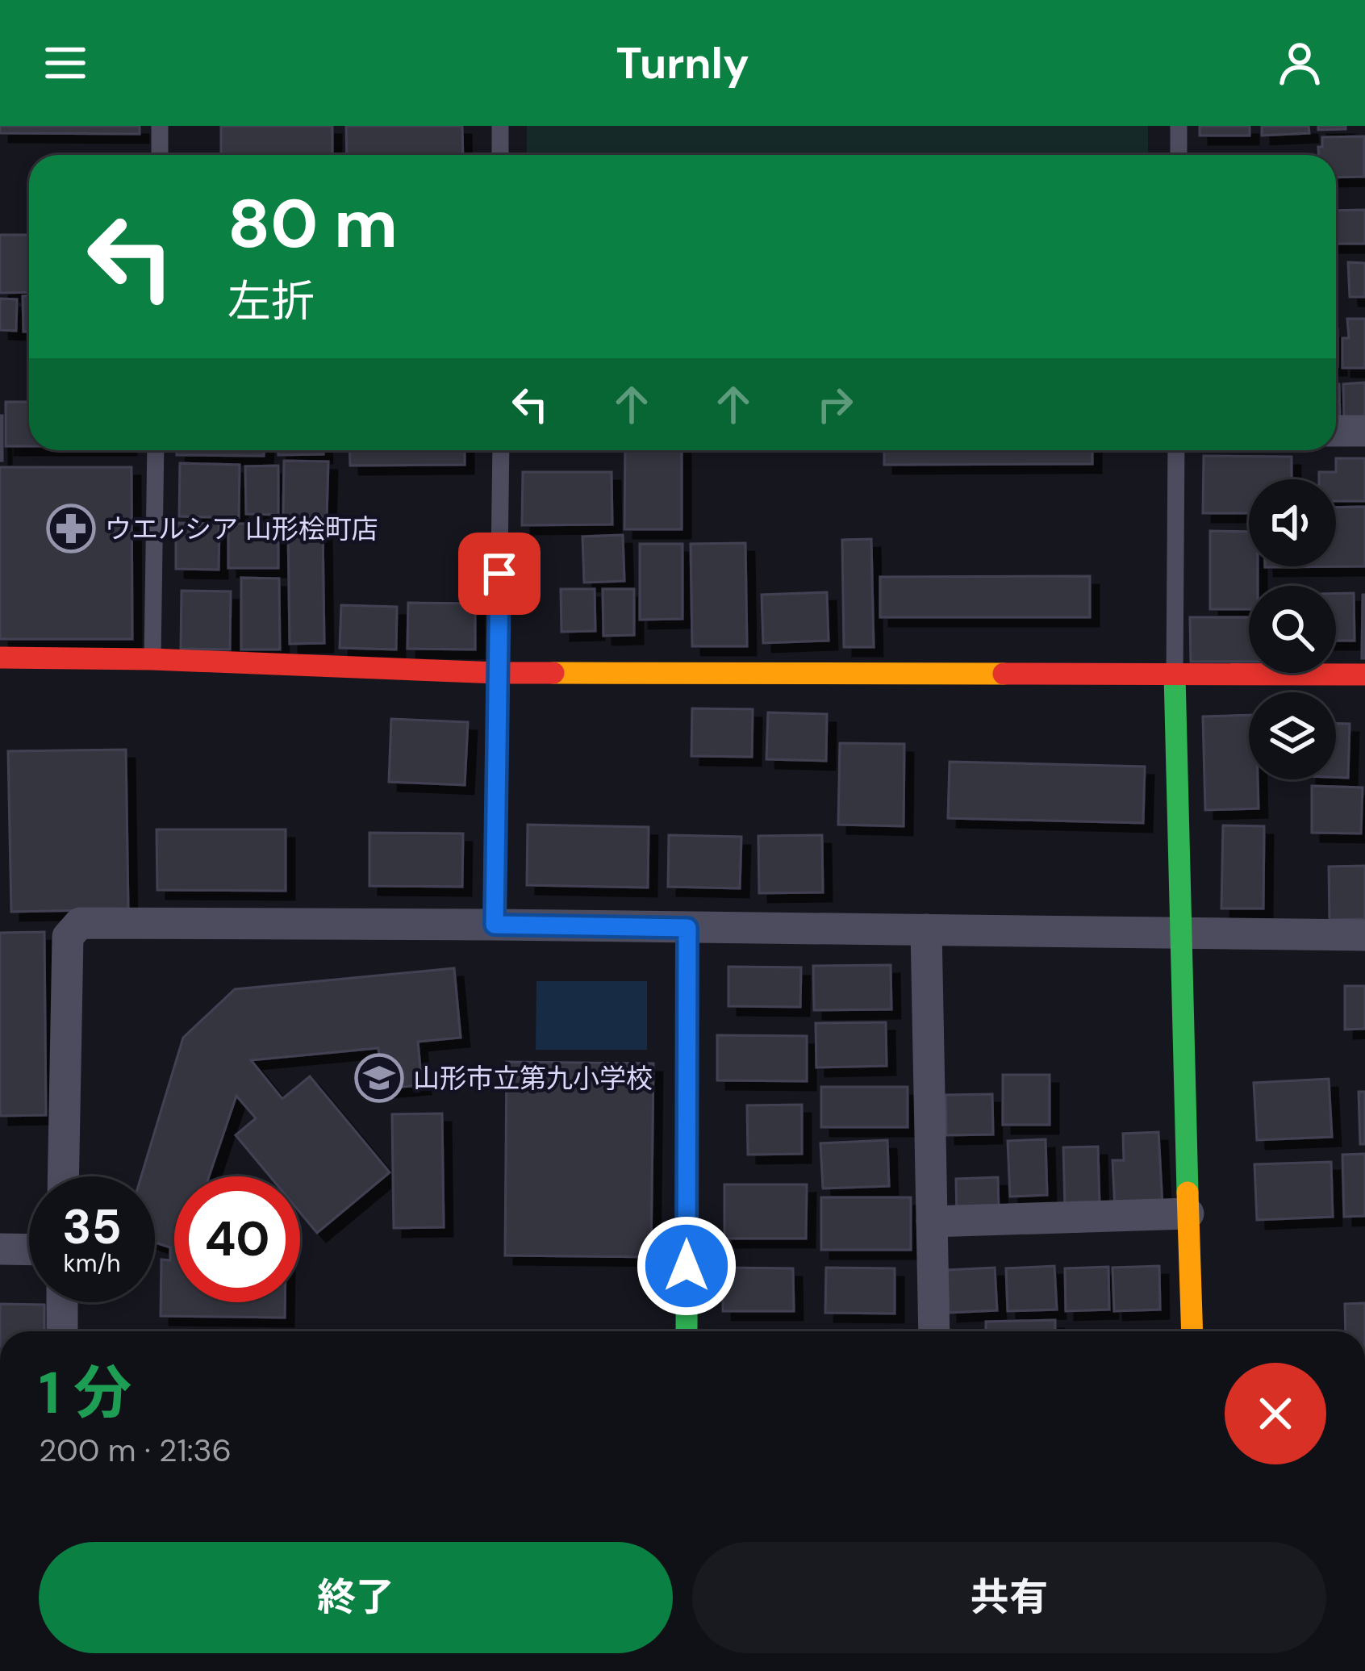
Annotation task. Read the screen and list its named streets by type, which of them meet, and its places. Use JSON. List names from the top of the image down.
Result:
{
  "places": {
    "pharmacy": ["ウエルシア 山形桧町店"],
    "school or university": ["山形市立第九小学校"]
  },
  "page": {
    "header": "Turnly",
    "turn": ["80 m", "左折"],
    "speed": "35 km/h",
    "limit": "40",
    "heading": ["1 分", "200 m · 21:36"],
    "buttons": ["終了", "共有"]
  }
}
